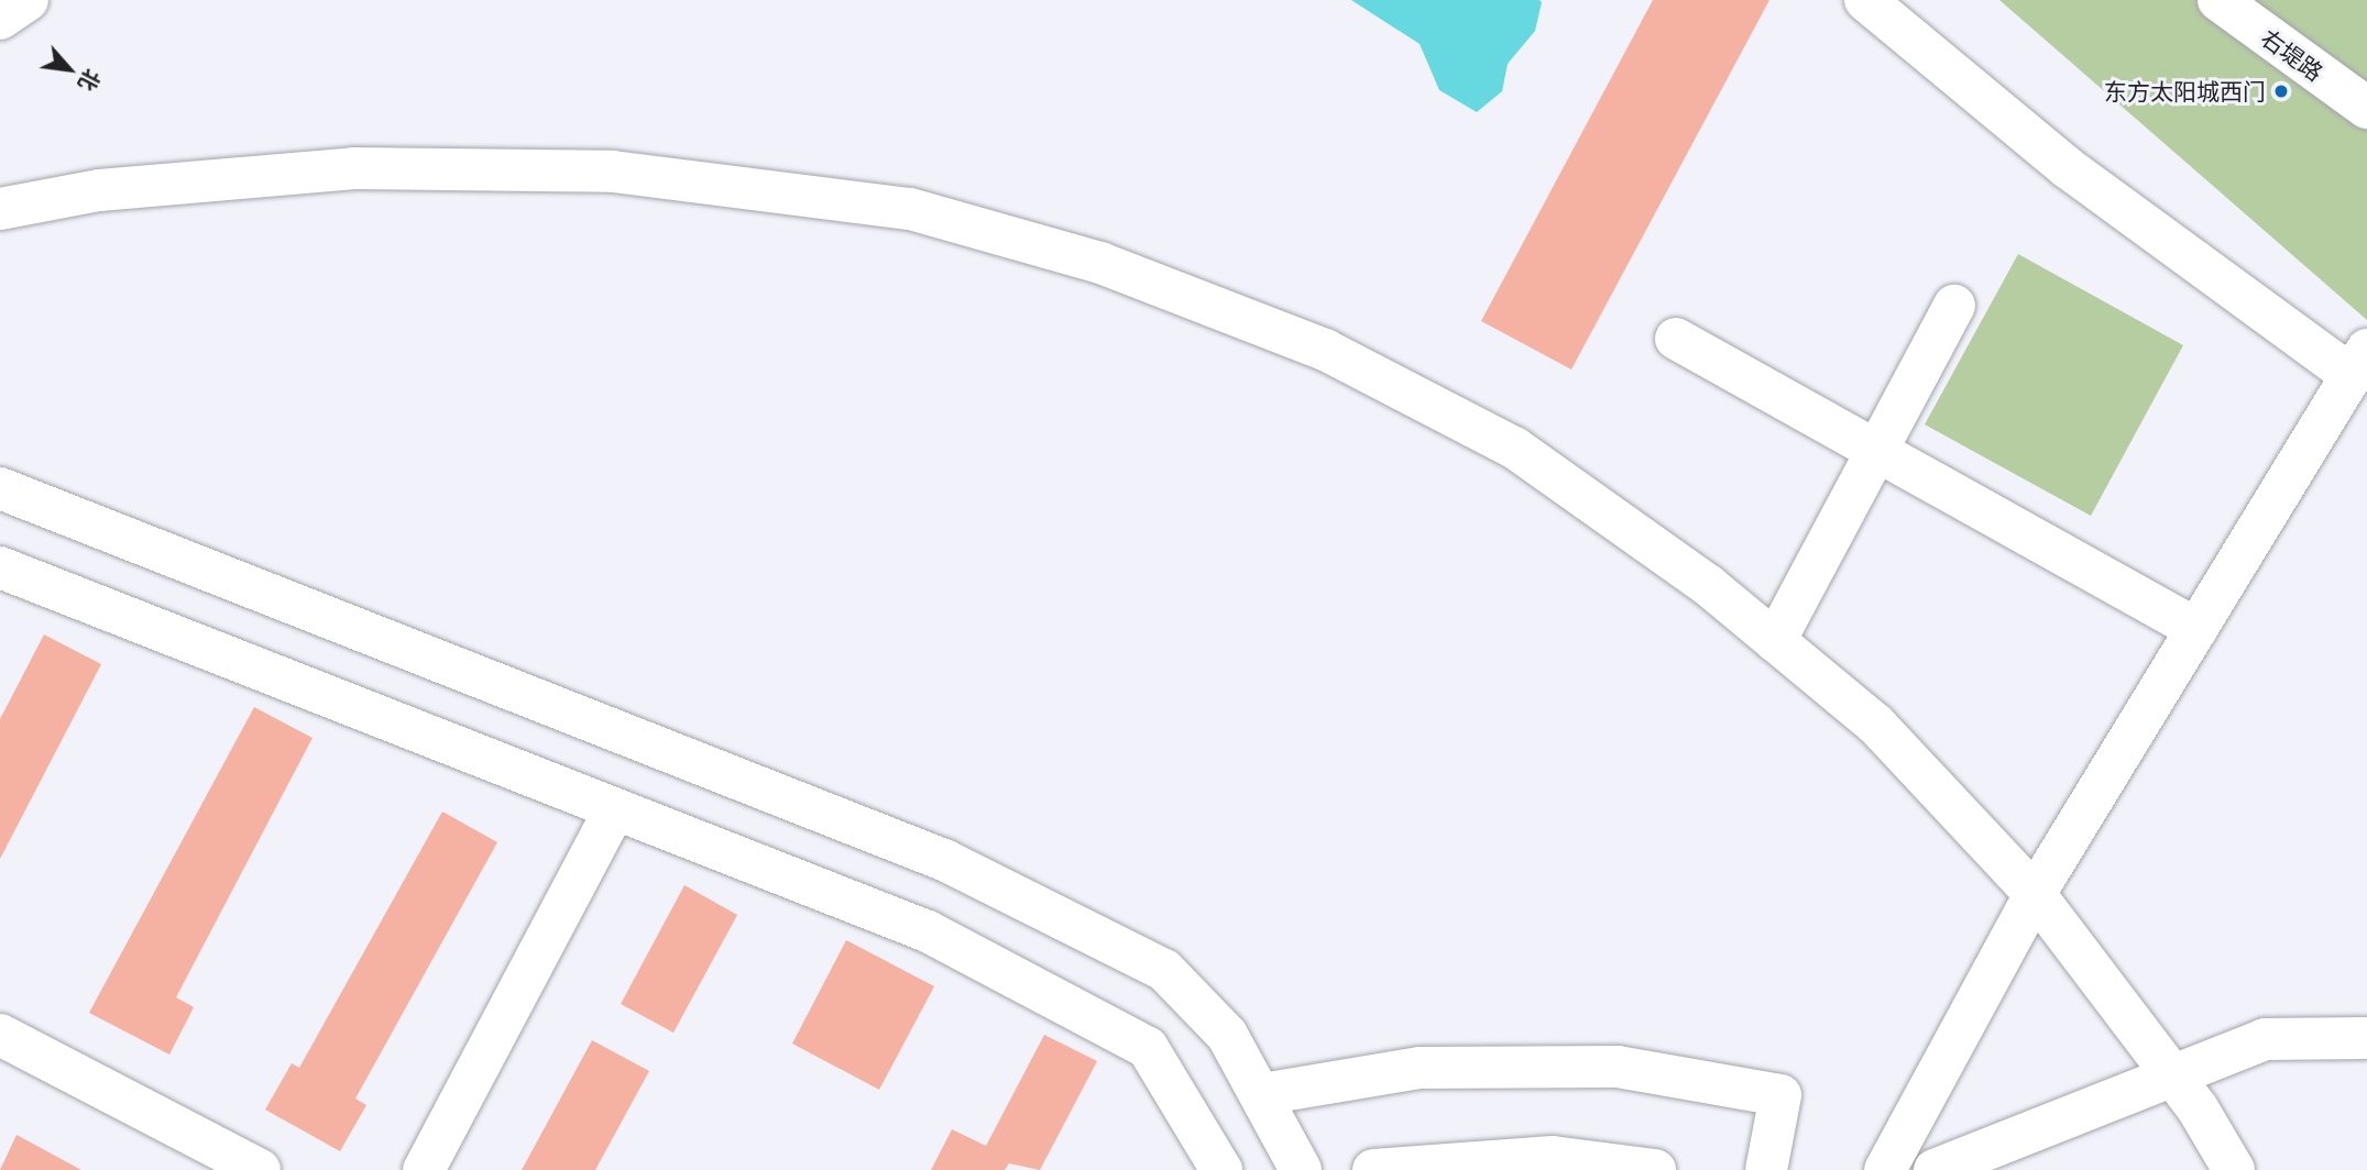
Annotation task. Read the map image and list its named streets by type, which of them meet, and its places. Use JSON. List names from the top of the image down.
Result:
{
  "streets": {
    "street": ["右堤路"]
  },
  "places": ["东方太阳城西门"],
  "north": "bottom right"
}
